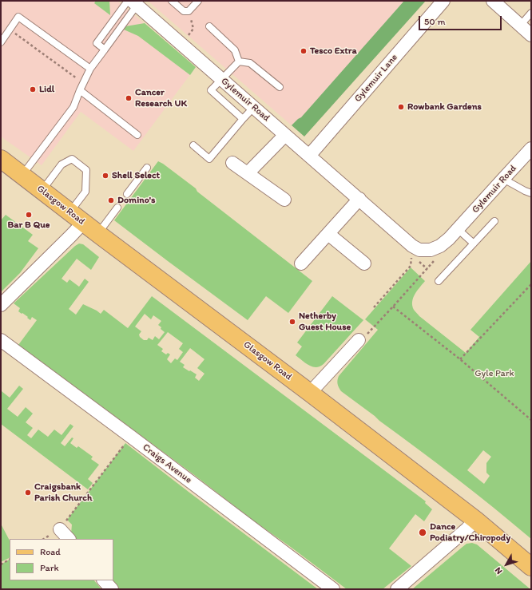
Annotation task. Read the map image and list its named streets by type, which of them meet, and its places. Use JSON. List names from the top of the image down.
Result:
{
  "streets": {
    "main road": ["Glasgow Road"],
    "street": ["Gylemuir Lane", "Gylemuir Road", "Craigs Avenue"]
  },
  "crossings": [
    ["Gylemuir Lane", "Gylemuir Road"]
  ],
  "parks": ["Gyle Park"],
  "places": [
    "Tesco Extra",
    "Lidl",
    "Cancer Research UK",
    "Rowbank Gardens",
    "Shell Select",
    "Domino's",
    "Bar B Que",
    "Netherby Guest House",
    "Craigsbank Parish Church",
    "Dance Podiatry/Chiropody"
  ],
  "legend": ["Road", "Park"],
  "scale_bar": "50 m",
  "north": "bottom left"
}
